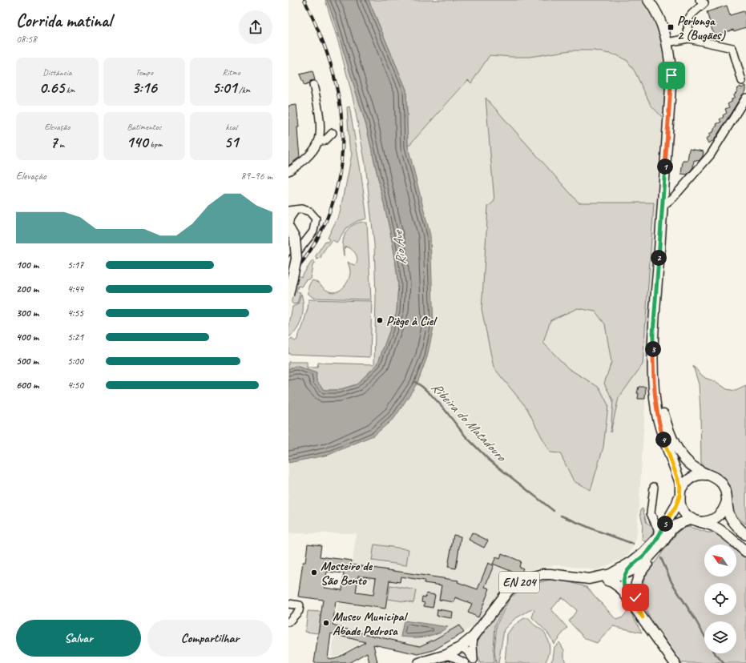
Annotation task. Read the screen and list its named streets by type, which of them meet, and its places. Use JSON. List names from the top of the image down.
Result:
{
  "streets": {
    "main road": ["EN 204"]
  },
  "water": ["Rio Ave", "Ribeira do Matadouro"],
  "places": {
    "transit": ["Perlonga 2 (Bugães)"],
    "other": ["Piège à Ciel", "Mosteiro de São Bento", "Museu Municipal Abade Pedrosa"]
  },
  "north": "top left",
  "page": {
    "heading": ["Corrida matinal", "08:58"],
    "stats": [
      ["Distância", "0.65 km"],
      ["Tempo", "3:16"],
      ["Ritmo", "5:01 /km"],
      ["Elevação", "7 m"],
      ["Batimentos", "140 bpm"],
      ["kcal", "51"]
    ],
    "pins": [
      "1",
      "2",
      "3",
      "4",
      "5"
    ],
    "chart": ["Elevação", "89–96 m"],
    "list": [
      {
        "name": "100 m",
        "note": "5:17"
      },
      {
        "name": "200 m",
        "note": "4:44"
      },
      {
        "name": "300 m",
        "note": "4:55"
      },
      {
        "name": "400 m",
        "note": "5:21"
      },
      {
        "name": "500 m",
        "note": "5:00"
      },
      {
        "name": "600 m",
        "note": "4:50"
      }
    ],
    "buttons": ["Salvar", "Compartilhar"]
  }
}
